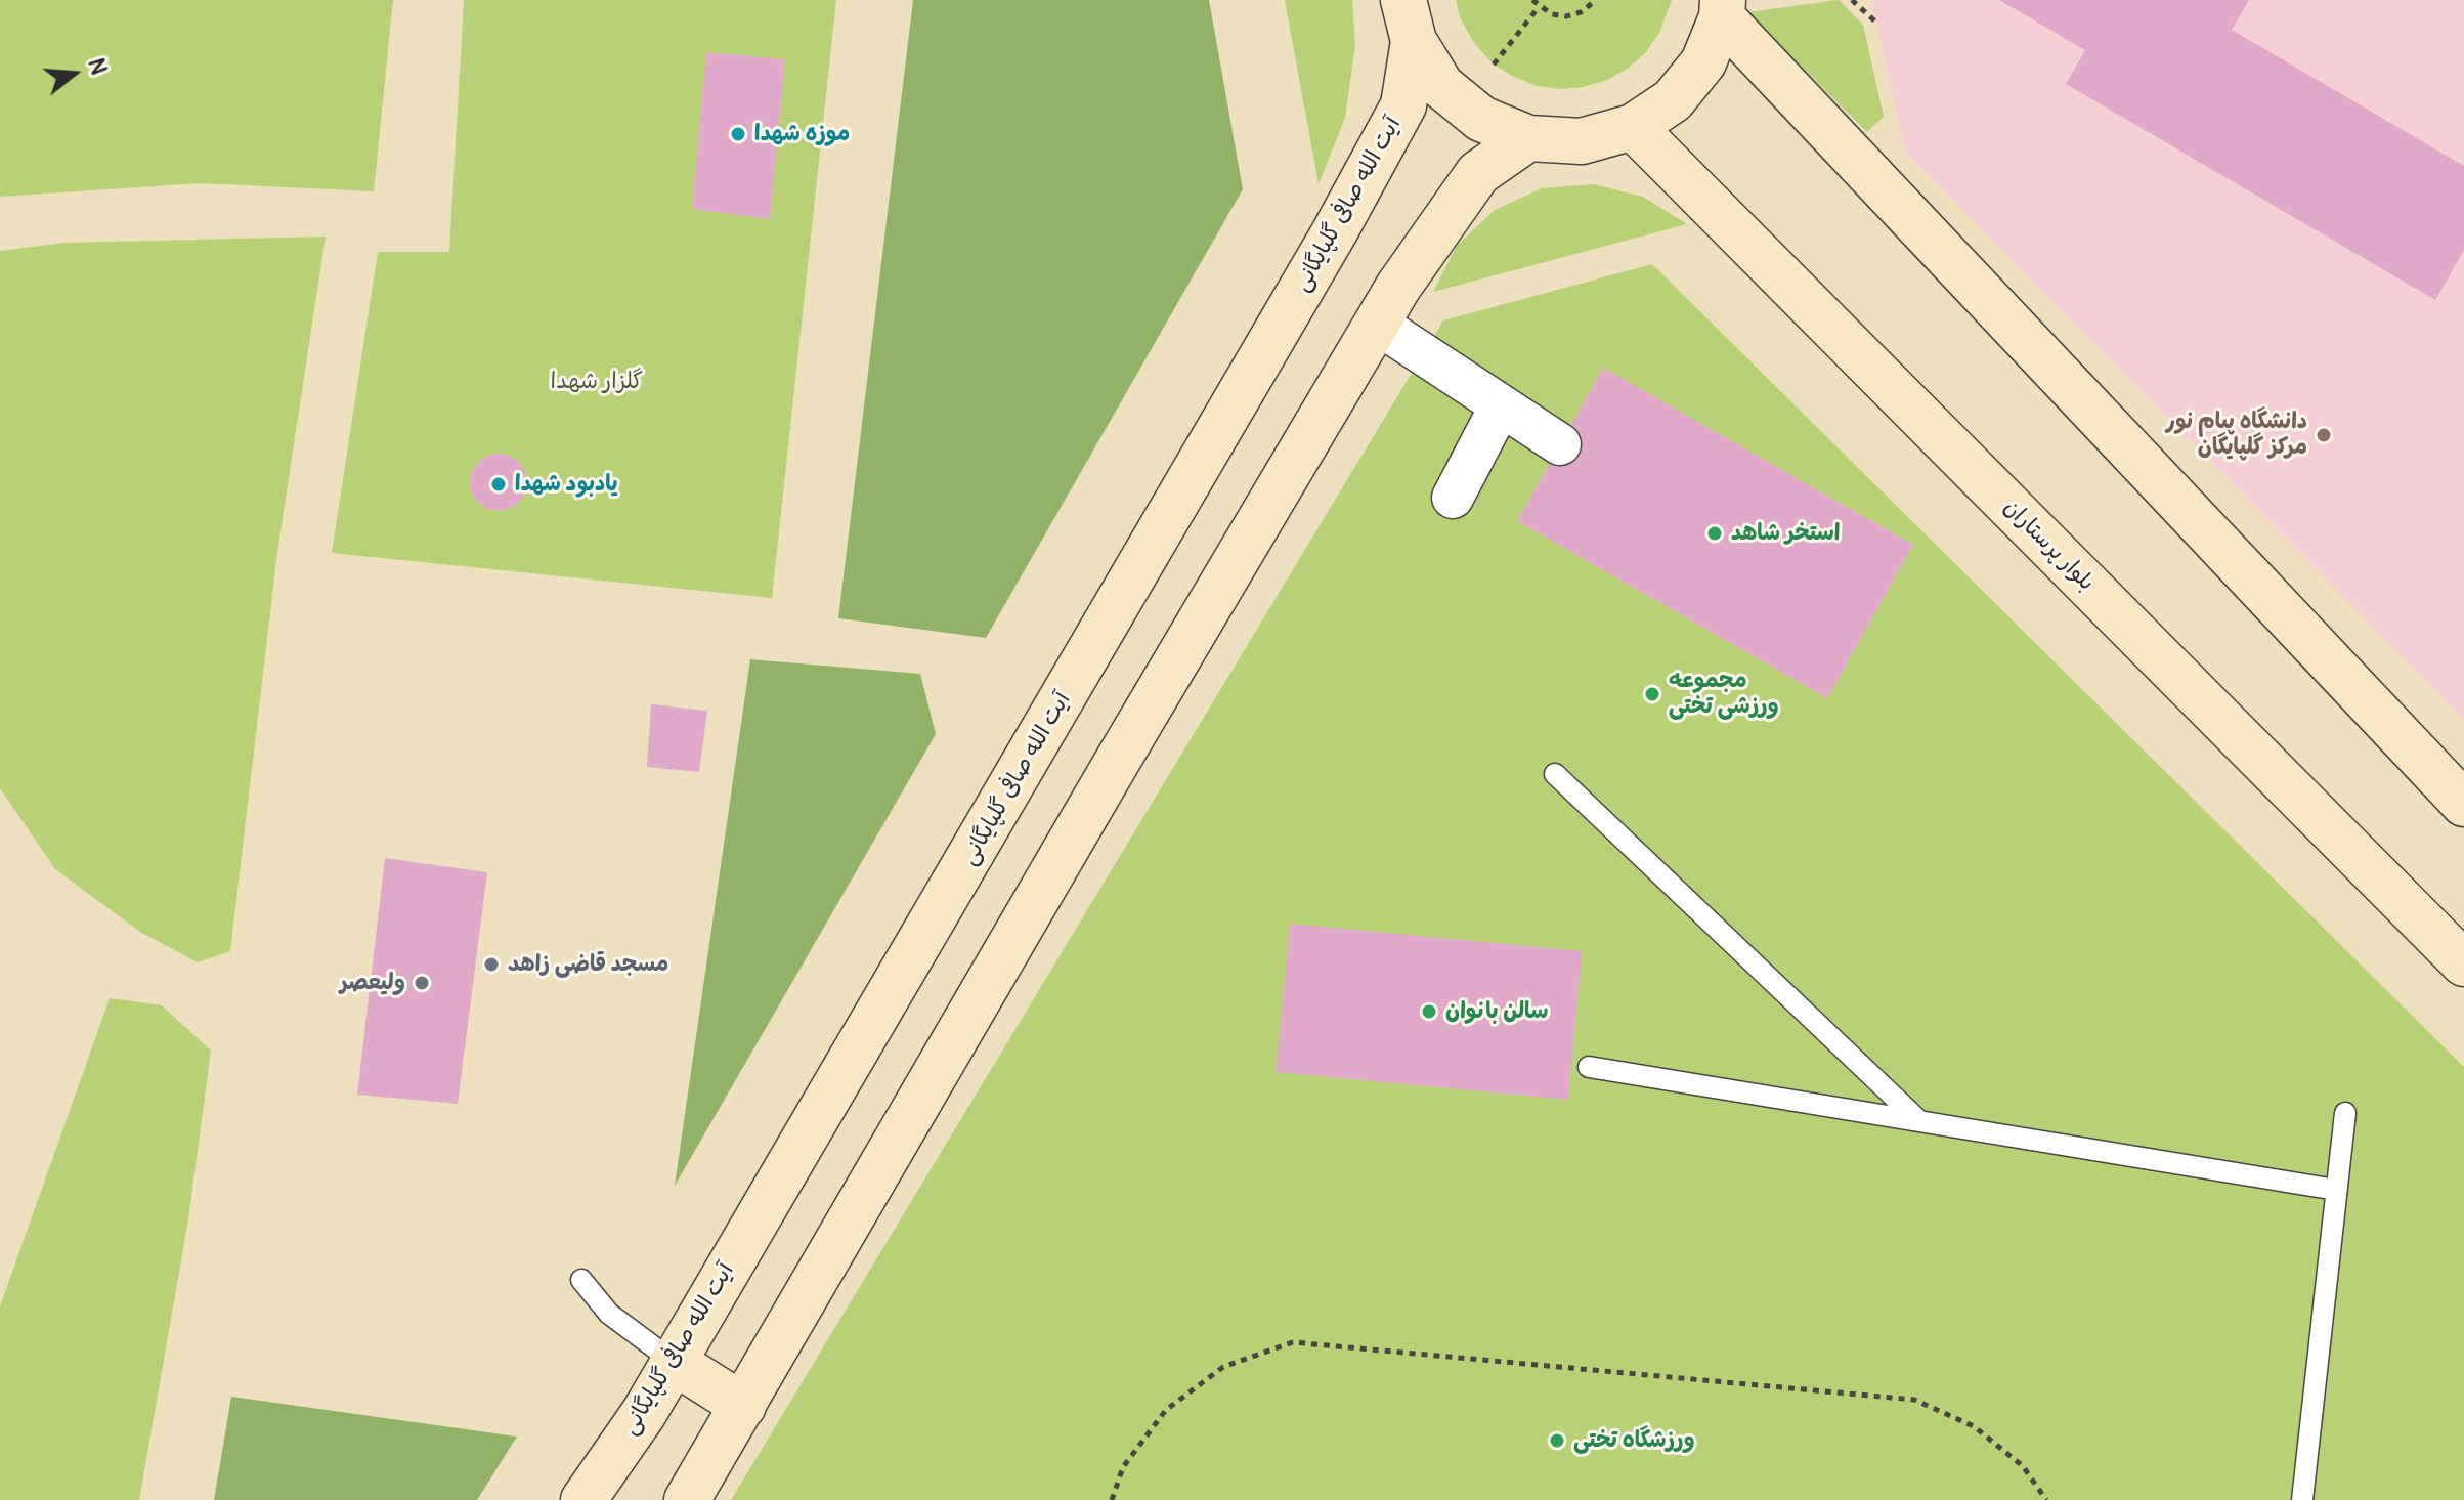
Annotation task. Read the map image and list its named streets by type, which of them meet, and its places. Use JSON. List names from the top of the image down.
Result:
{
  "streets": {
    "main road": ["آیت الله صافی گلپایگانی", "بلوار پرستاران"]
  },
  "parks": ["گلزار شهدا"],
  "places": [
    "موزه شهدا",
    "دانشگاه پیام نور مرکز گلپایگان",
    "یادبود شهدا",
    "استخر شاهد",
    "مجموعه ورزشی تختی",
    "مسجد قاضی زاهد",
    "ولیعصر",
    "سالن بانوان",
    "ورزشگاه تختی"
  ],
  "north": "right"
}
